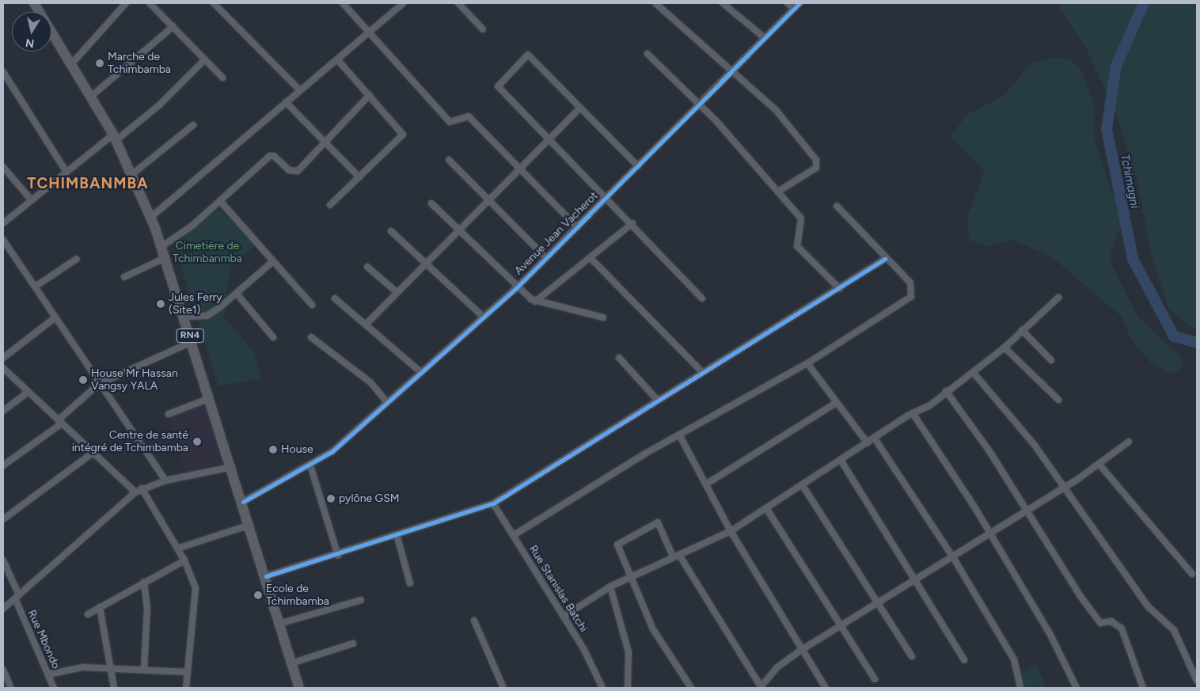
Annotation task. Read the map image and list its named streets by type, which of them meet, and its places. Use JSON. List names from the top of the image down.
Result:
{
  "streets": {
    "highway": ["RN4"],
    "street": ["Avenue Jean Vacherot", "Rue Stanislas Batchi", "Rue Mbondo"]
  },
  "districts": ["TCHIMBANMBA"],
  "water": ["Tchimagni"],
  "parks": ["Cimetière de Tchimbanmba"],
  "places": [
    "Marche de Tchimbamba",
    "Jules Ferry (Site1)",
    "House Mr Hassan Vangsy YALA",
    "Centre de santé intégré de Tchimbamba",
    "House",
    "pylône GSM",
    "Ecole de Tchimbamba"
  ],
  "north": "bottom"
}
